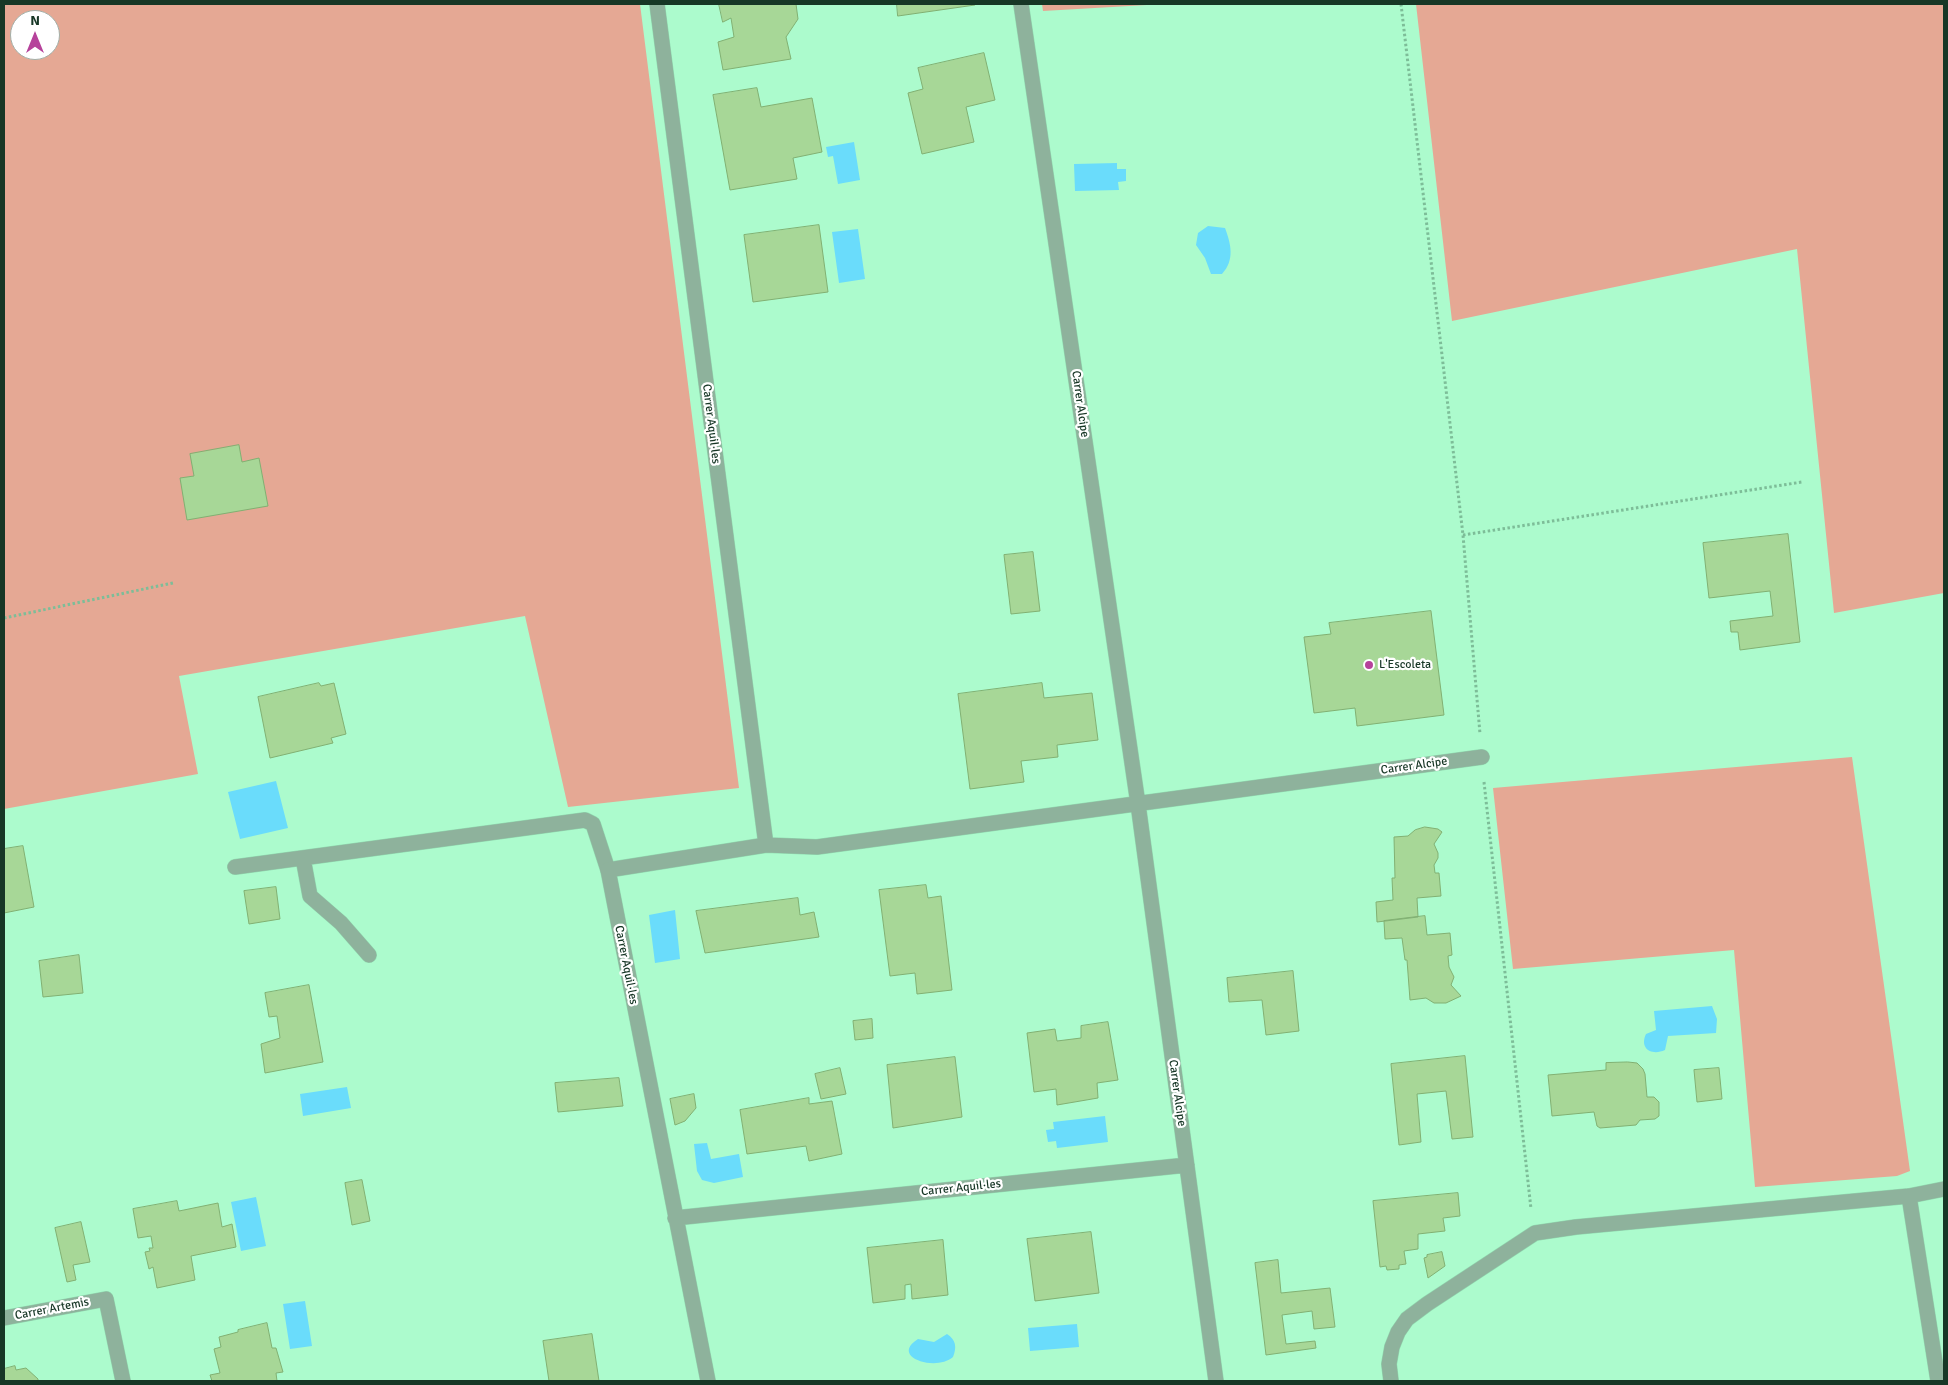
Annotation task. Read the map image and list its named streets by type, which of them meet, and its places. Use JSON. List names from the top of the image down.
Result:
{
  "streets": {
    "street": ["Carrer Alcipe", "Carrer Aquil·les", "Carrer Artemis"]
  },
  "crossings": [
    ["Carrer Alcipe", "Carrer Aquil·les"]
  ],
  "places": ["L'Escoleta"],
  "north": "top"
}
